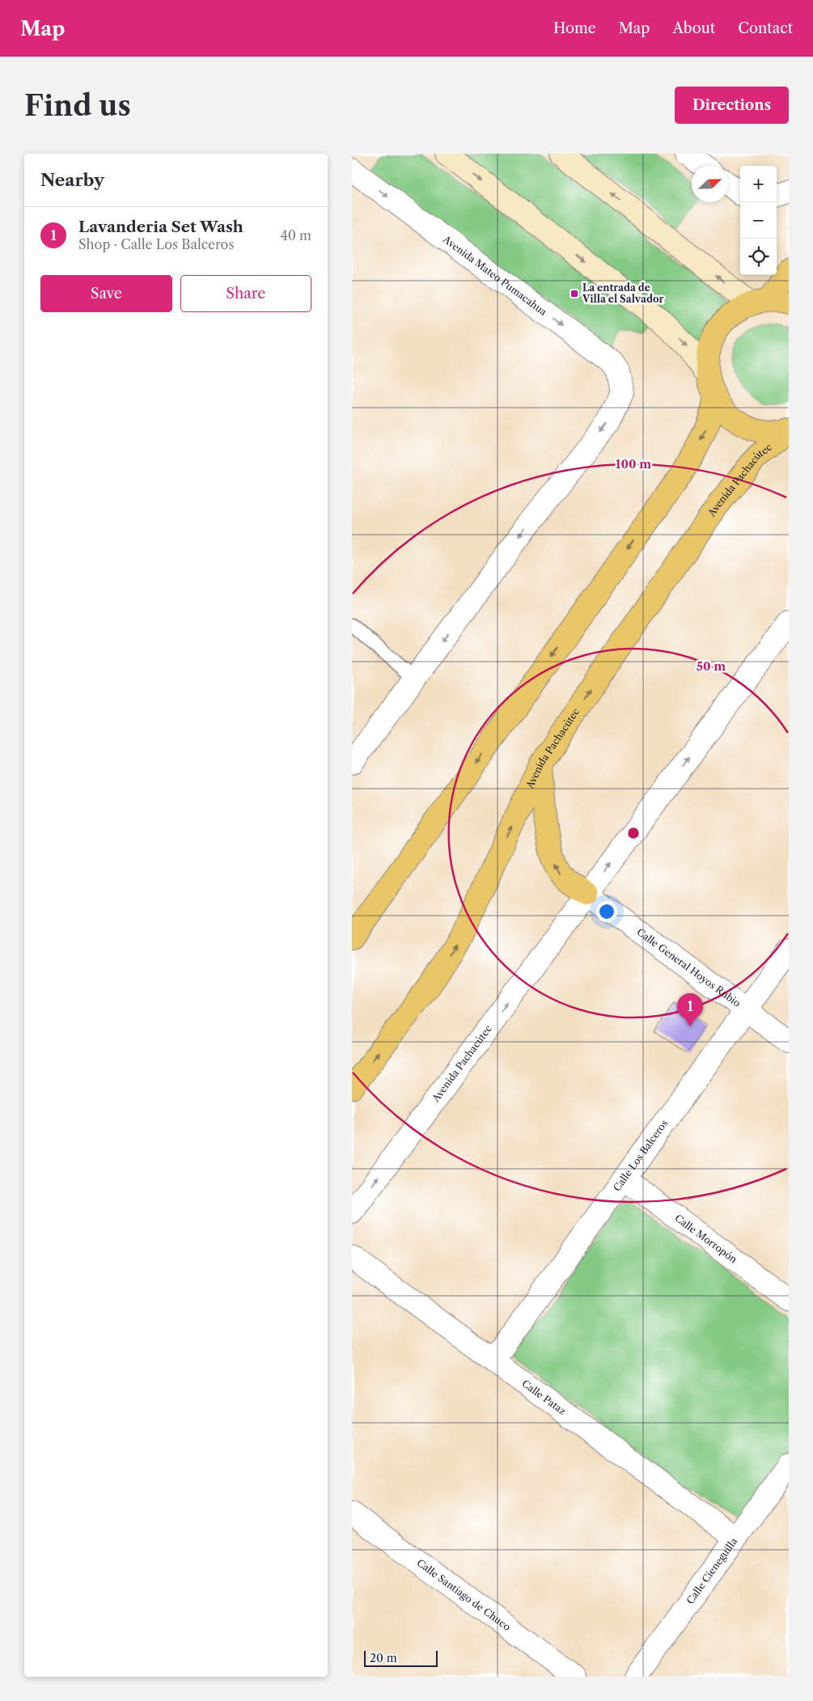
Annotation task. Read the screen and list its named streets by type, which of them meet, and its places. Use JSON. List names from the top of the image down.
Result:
{
  "streets": {
    "main road": ["Avenida Pachacútec"],
    "street": [
      "Avenida Mateo Pumacahua",
      "Calle General Hoyos Rubio",
      "Calle Los Balceros",
      "Calle Morropón",
      "Calle Pataz",
      "Calle Cieneguilla",
      "Calle Santiago de Chuco"
    ]
  },
  "crossings": [
    ["Avenida Pachacútec", "Calle General Hoyos Rubio"],
    ["Calle General Hoyos Rubio", "Calle Los Balceros"],
    ["Calle Los Balceros", "Calle Morropón"],
    ["Calle Los Balceros", "Calle Pataz"],
    ["Calle Pataz", "Calle Cieneguilla"]
  ],
  "places": {
    "transit": ["La entrada de Villa el Salvador"]
  },
  "scale_bar": "20 m",
  "north": "top right",
  "page": {
    "header": "Map",
    "nav": [
      "Home",
      "Map",
      "About",
      "Contact"
    ],
    "buttons": [
      "Directions",
      ["Save", "Share"]
    ],
    "title": "Find us",
    "heading": "Nearby",
    "map_buttons": ["+", "−"],
    "list": [
      {
        "mark": "1",
        "name": "Lavanderia Set Wash",
        "note": "Shop · Calle Los Balceros",
        "value": "40 m"
      }
    ],
    "pins": "1",
    "scale": "20 m"
  },
  "rings": ["100 m", "50 m"]
}
